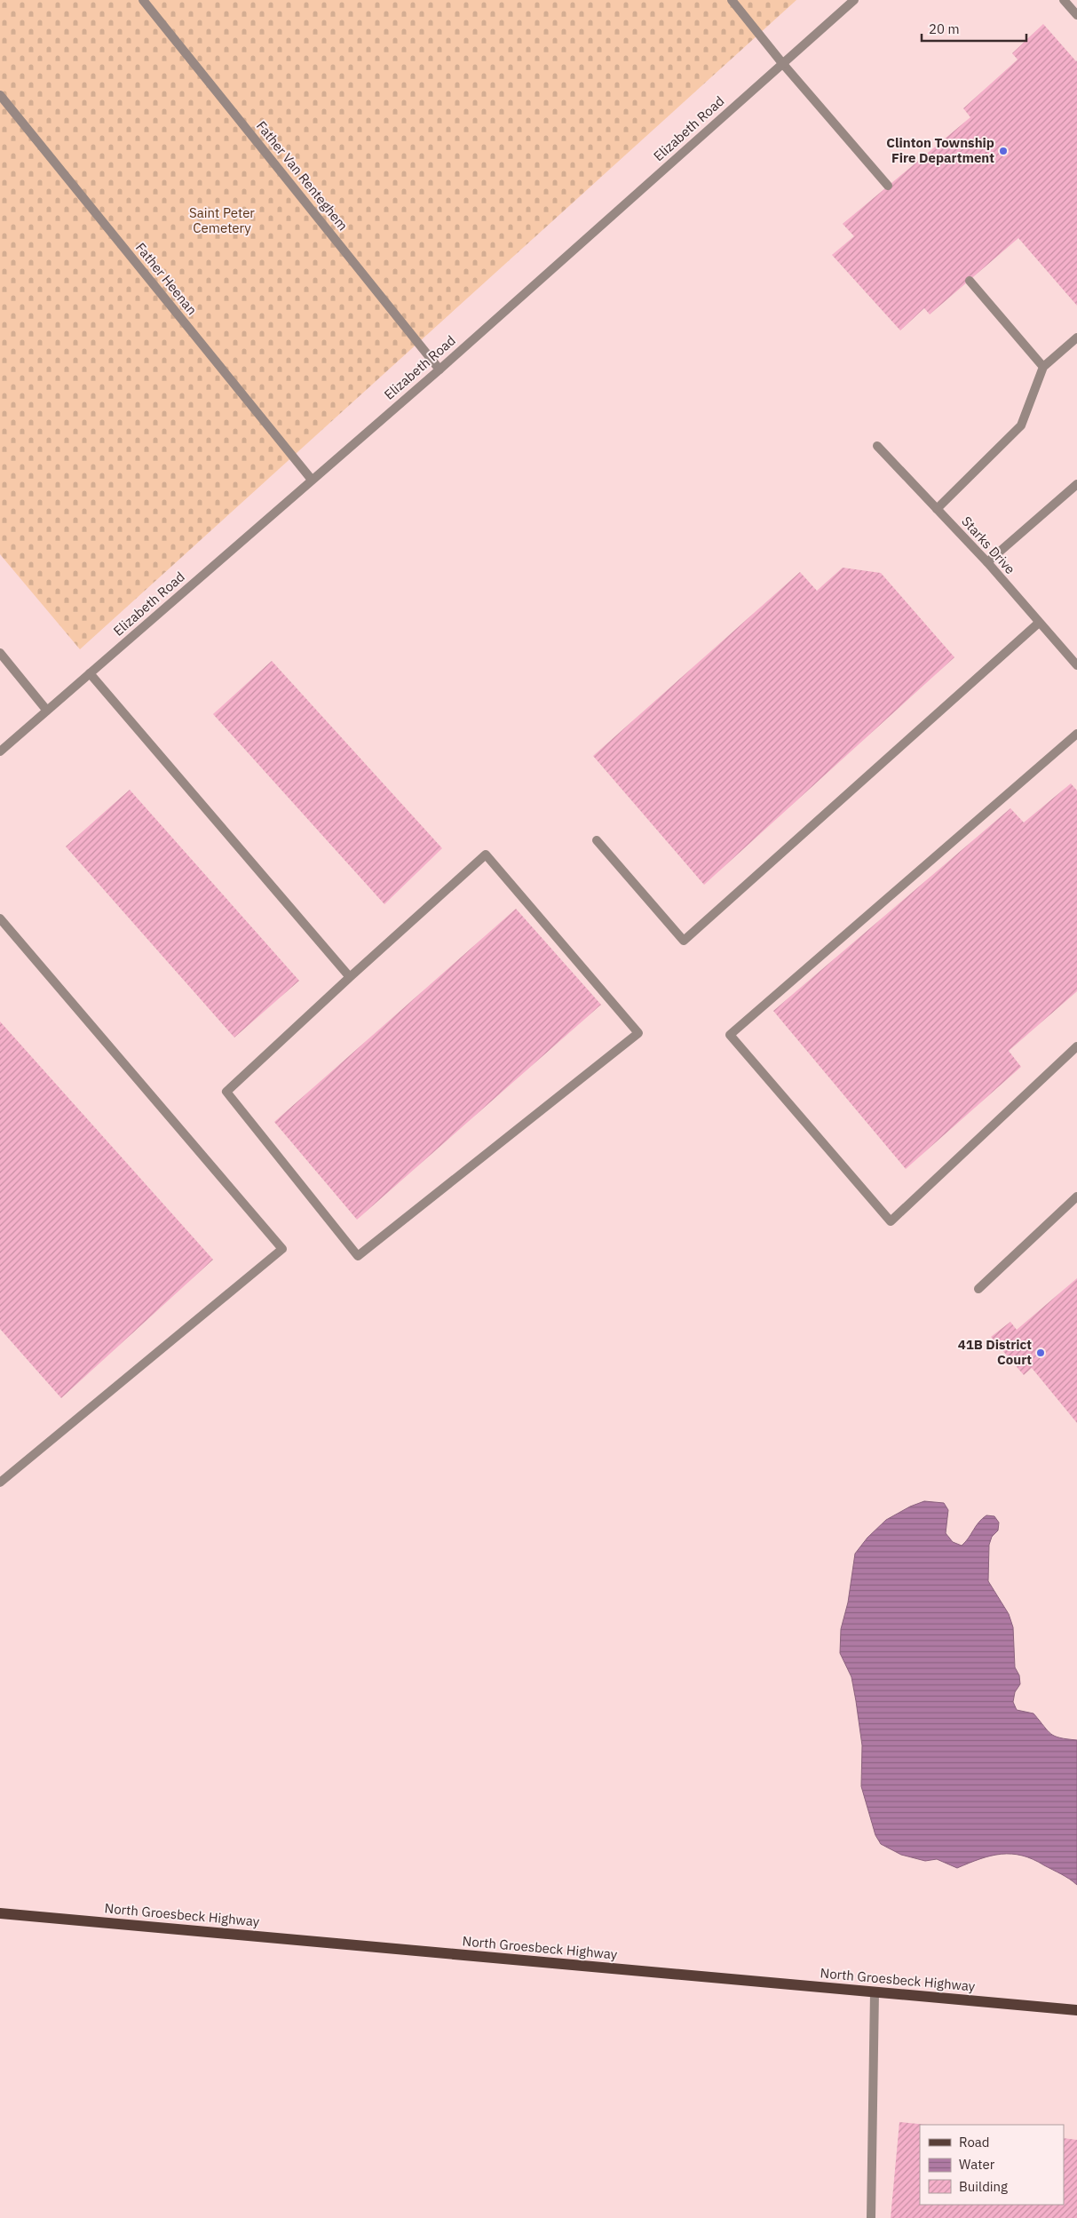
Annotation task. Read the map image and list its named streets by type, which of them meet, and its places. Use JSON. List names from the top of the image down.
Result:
{
  "streets": {
    "main road": ["North Groesbeck Highway"],
    "street": [
      "Elizabeth Road",
      "Father Van Renteghem",
      "Father Heenan",
      "Starks Drive"
    ]
  },
  "crossings": [
    ["Elizabeth Road", "Father Van Renteghem"],
    ["Elizabeth Road", "Father Heenan"]
  ],
  "parks": ["Saint Peter Cemetery"],
  "places": ["Clinton Township Fire Department", "41B District Court"],
  "legend": ["Road", "Water", "Building"],
  "scale_bar": "20 m"
}
